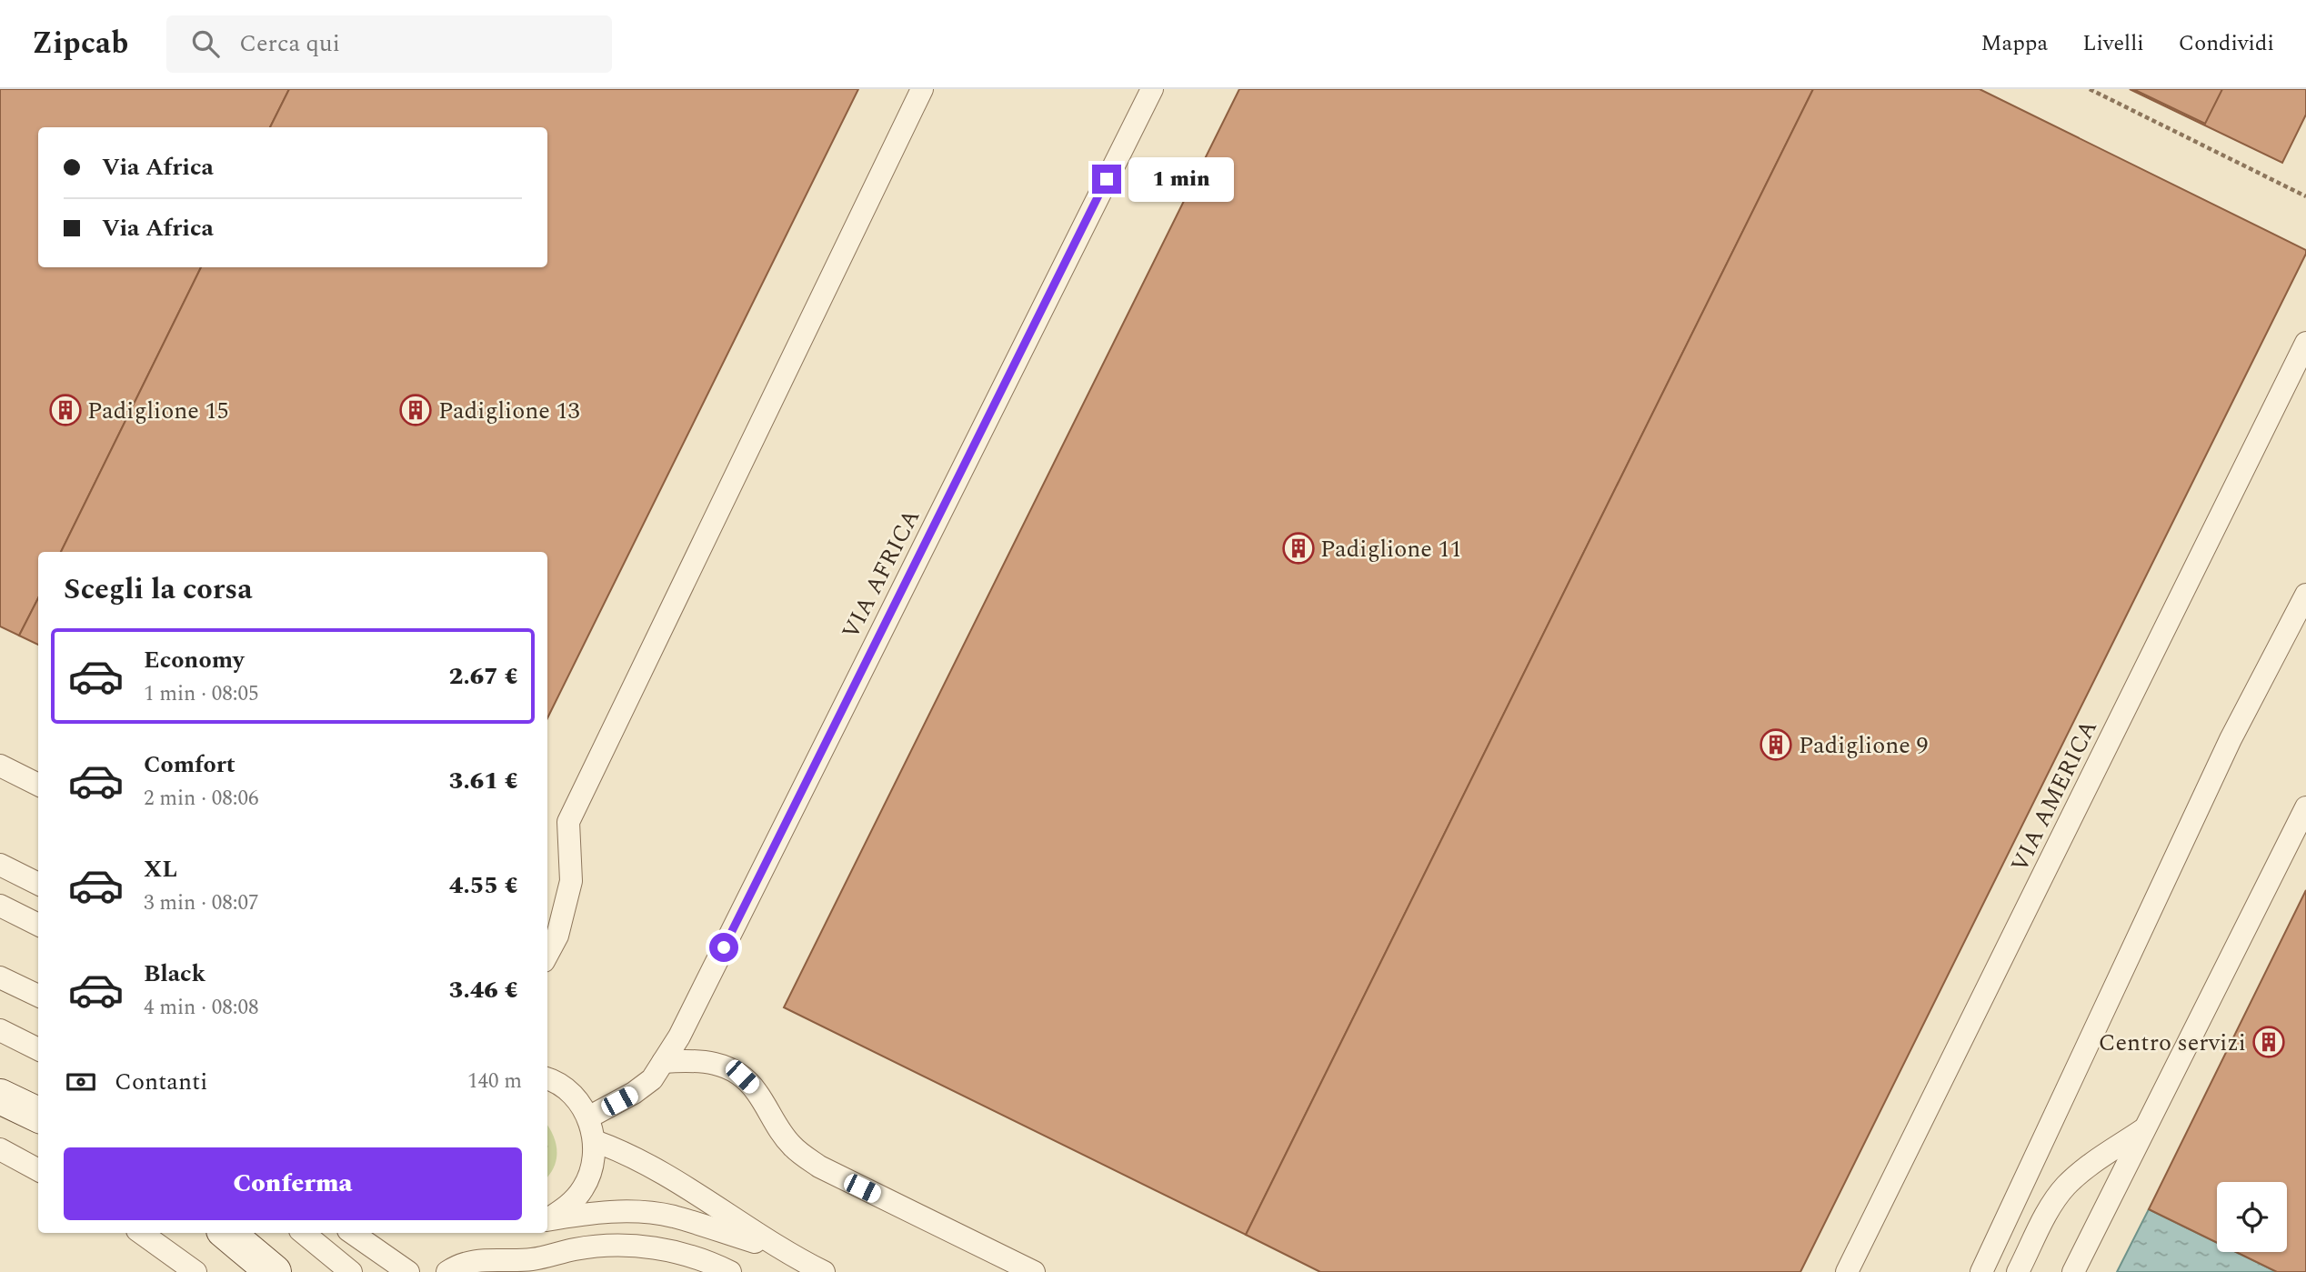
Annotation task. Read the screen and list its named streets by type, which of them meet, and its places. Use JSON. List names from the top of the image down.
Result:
{
  "streets": {
    "lane": ["VIA AFRICA", "VIA AMERICA"]
  },
  "places": {
    "building": [
      "Padiglione 15",
      "Padiglione 13",
      "Padiglione 11",
      "Padiglione 9",
      "Centro servizi"
    ]
  },
  "page": {
    "header": "Zipcab",
    "search": "Cerca qui",
    "nav": ["Mappa", "Livelli", "Condividi"],
    "banner": ["Via Africa", "Via Africa"],
    "bubble": "1 min",
    "heading": "Scegli la corsa",
    "list": [
      {
        "name": "Economy",
        "note": "1 min · 08:05",
        "value": "2.67 €"
      },
      {
        "name": "Comfort",
        "note": "2 min · 08:06",
        "value": "3.61 €"
      },
      {
        "name": "XL",
        "note": "3 min · 08:07",
        "value": "4.55 €"
      },
      {
        "name": "Black",
        "note": "4 min · 08:08",
        "value": "3.46 €"
      }
    ],
    "pay": ["Contanti", "140 m"],
    "buttons": "Conferma"
  }
}
